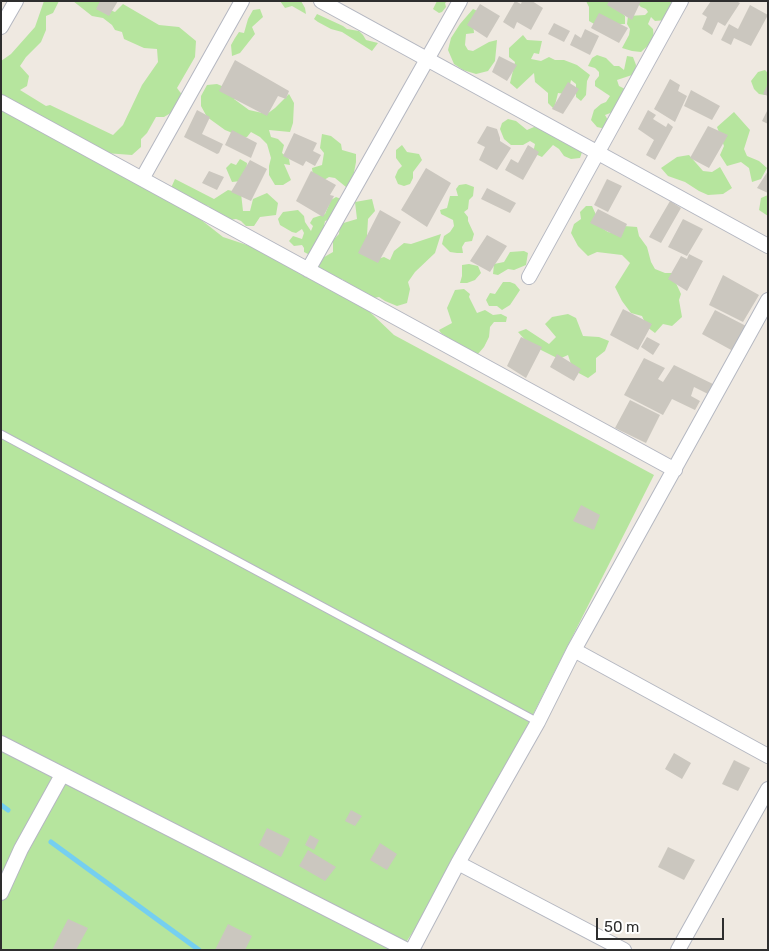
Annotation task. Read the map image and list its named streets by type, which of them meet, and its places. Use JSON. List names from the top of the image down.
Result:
{
  "scale_bar": "50 m"
}
